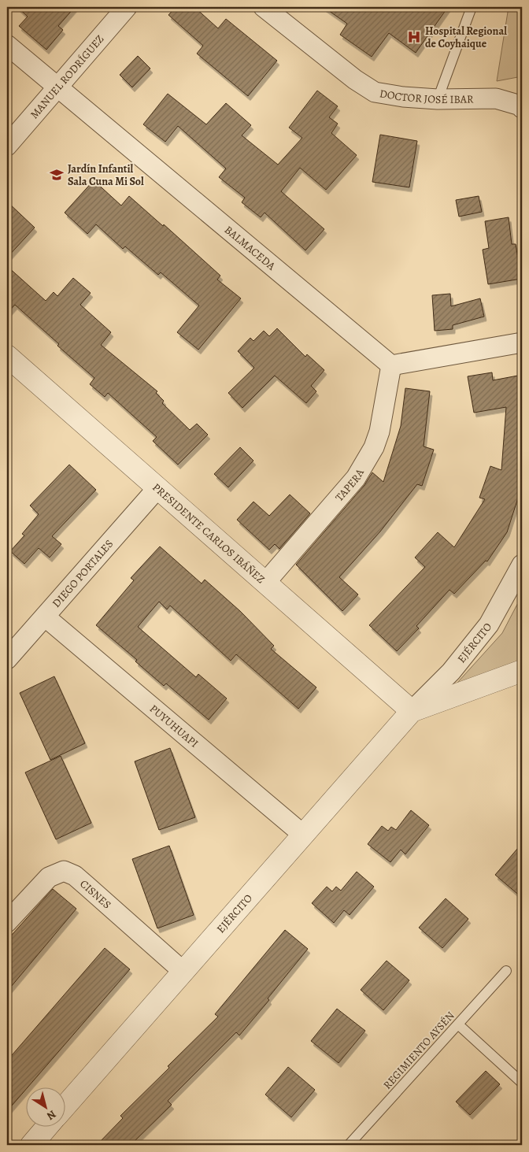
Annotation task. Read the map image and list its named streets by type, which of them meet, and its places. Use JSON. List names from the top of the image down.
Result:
{
  "streets": {
    "street": [
      "MANUEL RODRÍGUEZ",
      "DOCTOR JOSÉ IBAR",
      "BALMACEDA",
      "TAPERA",
      "PRESIDENTE CARLOS IBÁÑEZ",
      "DIEGO PORTALES",
      "EJÉRCITO",
      "PUYUHUAPI",
      "CISNES"
    ],
    "lane": ["REGIMIENTO AYSÉN"]
  },
  "crossings": [
    ["MANUEL RODRÍGUEZ", "BALMACEDA"],
    ["BALMACEDA", "TAPERA"],
    ["TAPERA", "PRESIDENTE CARLOS IBÁÑEZ"],
    ["PRESIDENTE CARLOS IBÁÑEZ", "DIEGO PORTALES"],
    ["PRESIDENTE CARLOS IBÁÑEZ", "EJÉRCITO"],
    ["DIEGO PORTALES", "PUYUHUAPI"],
    ["EJÉRCITO", "PUYUHUAPI"],
    ["EJÉRCITO", "CISNES"]
  ],
  "places": {
    "hospital": ["Hospital Regional de Coyhaique"],
    "school or university": ["Jardín Infantil Sala Cuna Mi Sol"]
  },
  "north": "bottom right"
}
